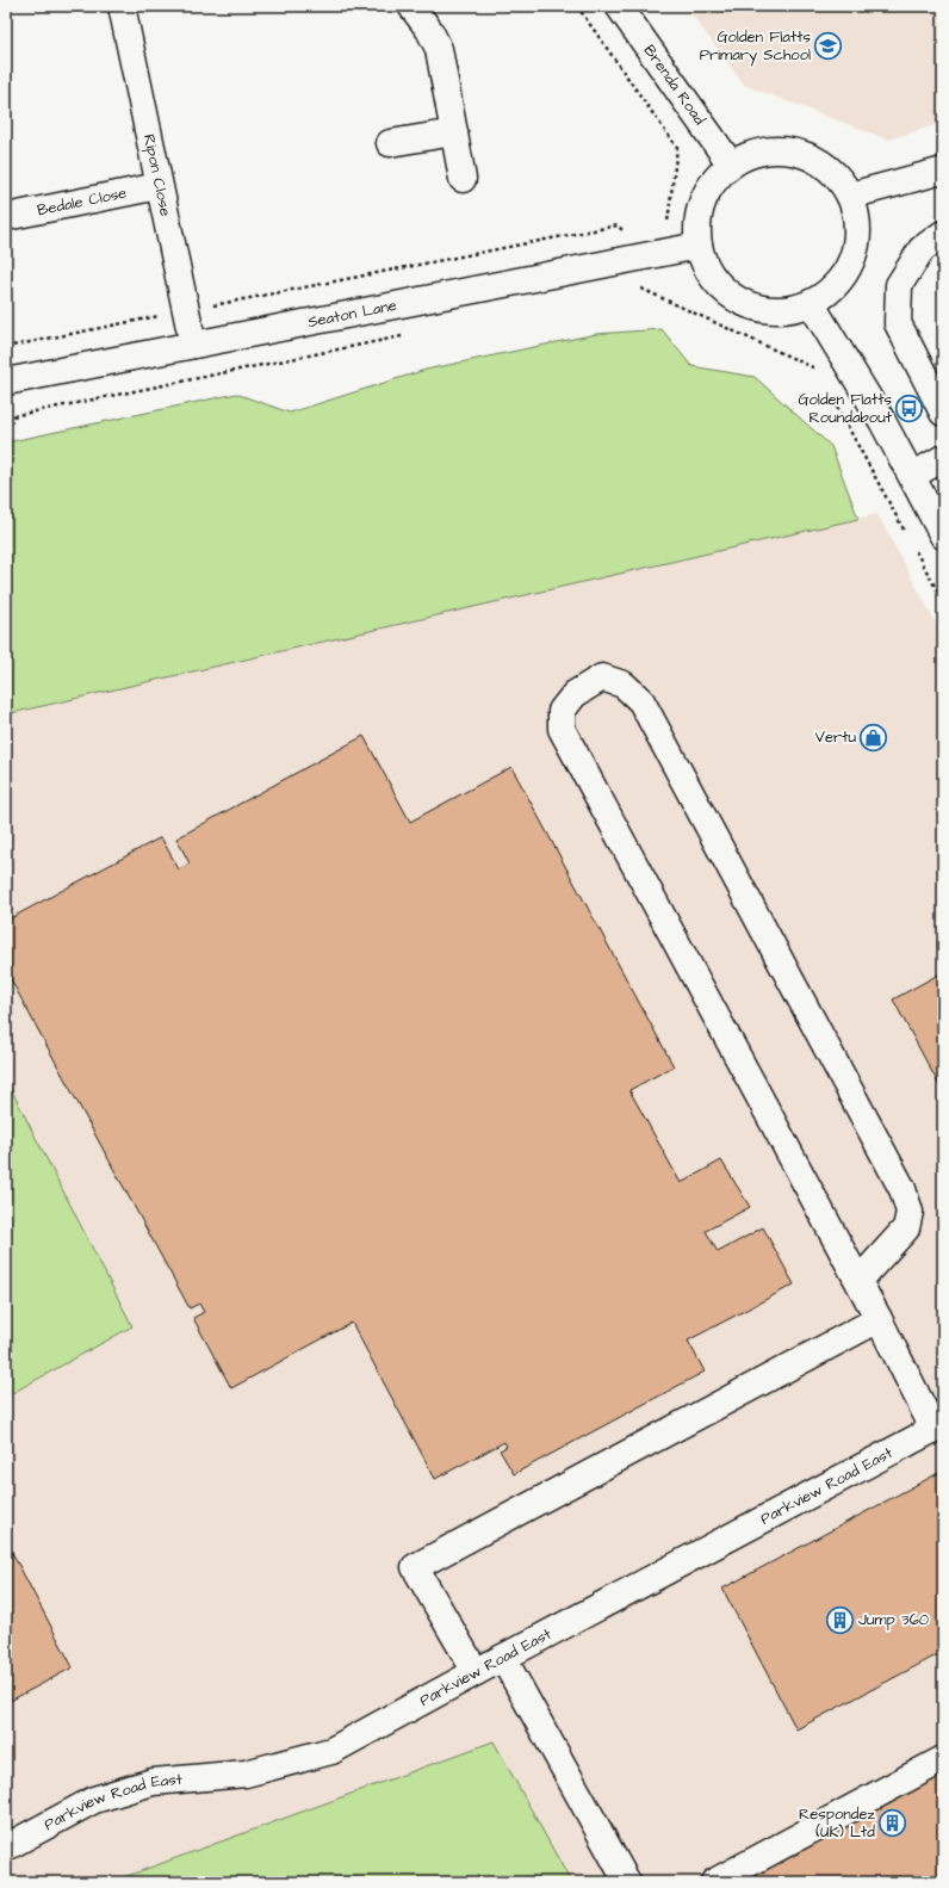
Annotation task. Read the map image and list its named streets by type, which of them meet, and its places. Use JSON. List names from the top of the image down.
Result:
{
  "streets": {
    "street": [
      "Brenda Road",
      "Ripon Close",
      "Bedale Close",
      "Seaton Lane",
      "Parkview Road East"
    ]
  },
  "crossings": [
    ["Brenda Road", "Seaton Lane"],
    ["Ripon Close", "Bedale Close"],
    ["Ripon Close", "Seaton Lane"]
  ],
  "places": {
    "school or university": ["Golden Flatts Primary School"],
    "bus stop": ["Golden Flatts Roundabout"],
    "shop": ["Vertu"],
    "building": ["Jump 360", "Respondez (UK) Ltd"]
  }
}
